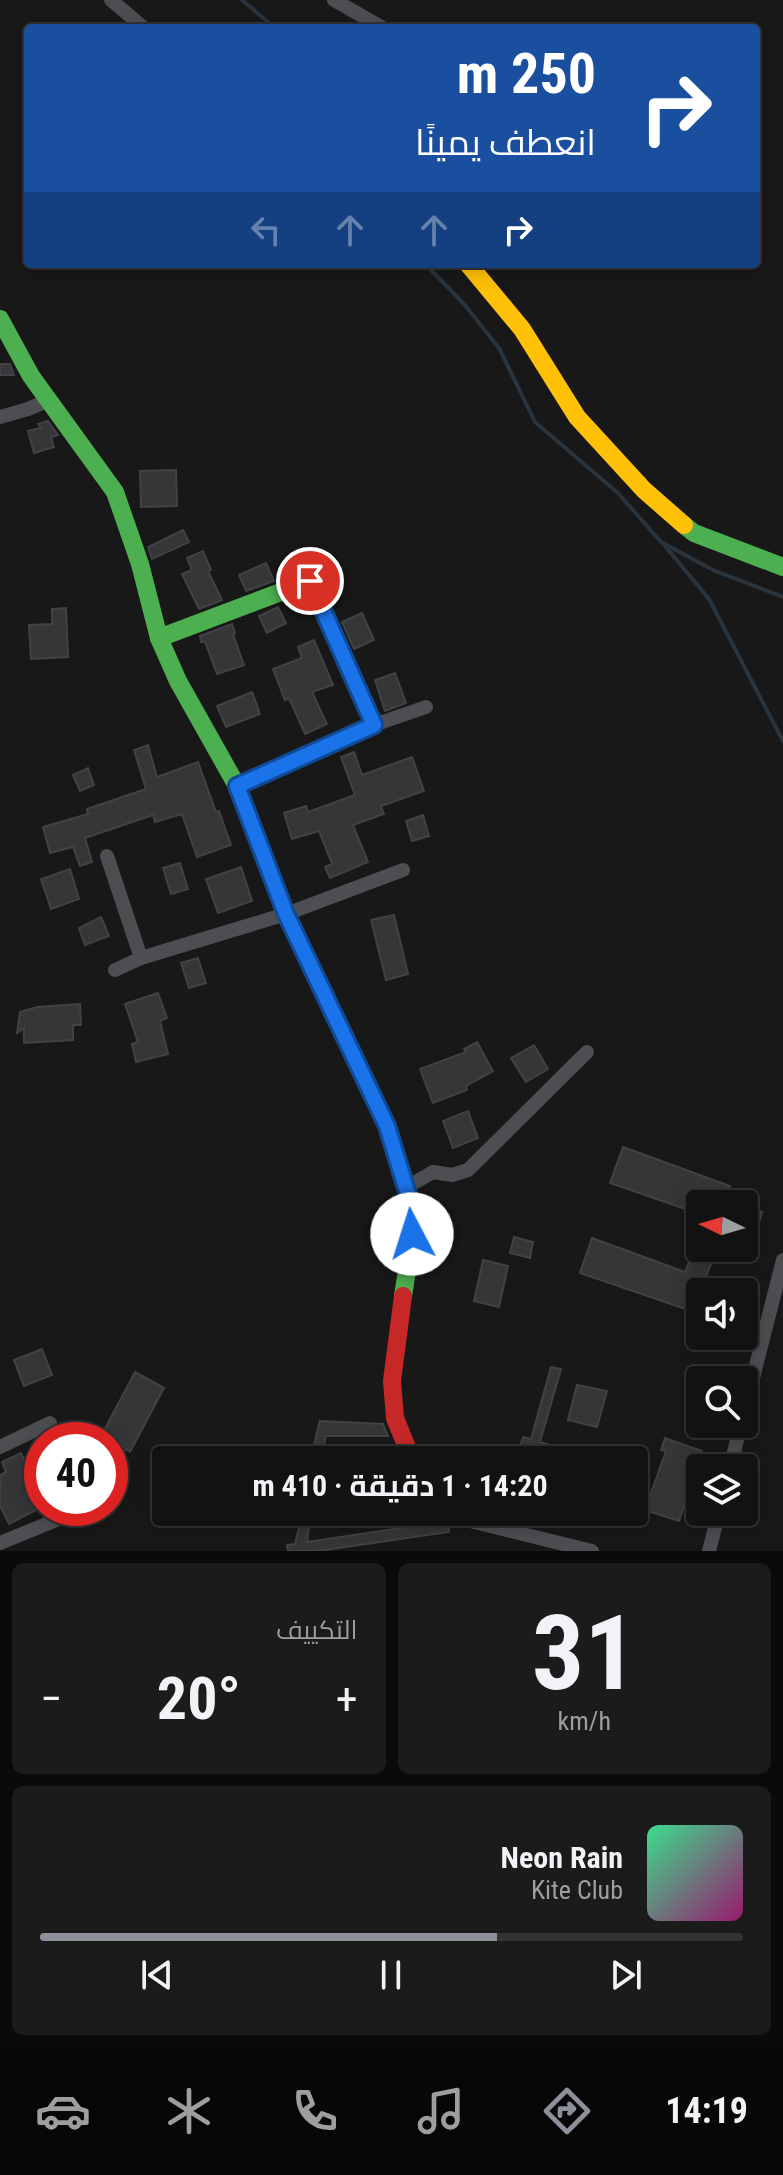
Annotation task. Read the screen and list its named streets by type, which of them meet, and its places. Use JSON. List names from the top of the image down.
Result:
{
  "north": "left",
  "page": {
    "turn": ["250 m", "انعطف يمينًا"],
    "limit": "40",
    "trip": "14:20 · 1 دقيقة · 410 m",
    "tile": [
      ["31", "km/h"],
      "التكييف"
    ],
    "heat": ["−", "20°", "+"],
    "song": ["Neon Rain", "Kite Club"],
    "tabs": "14:19"
  }
}
